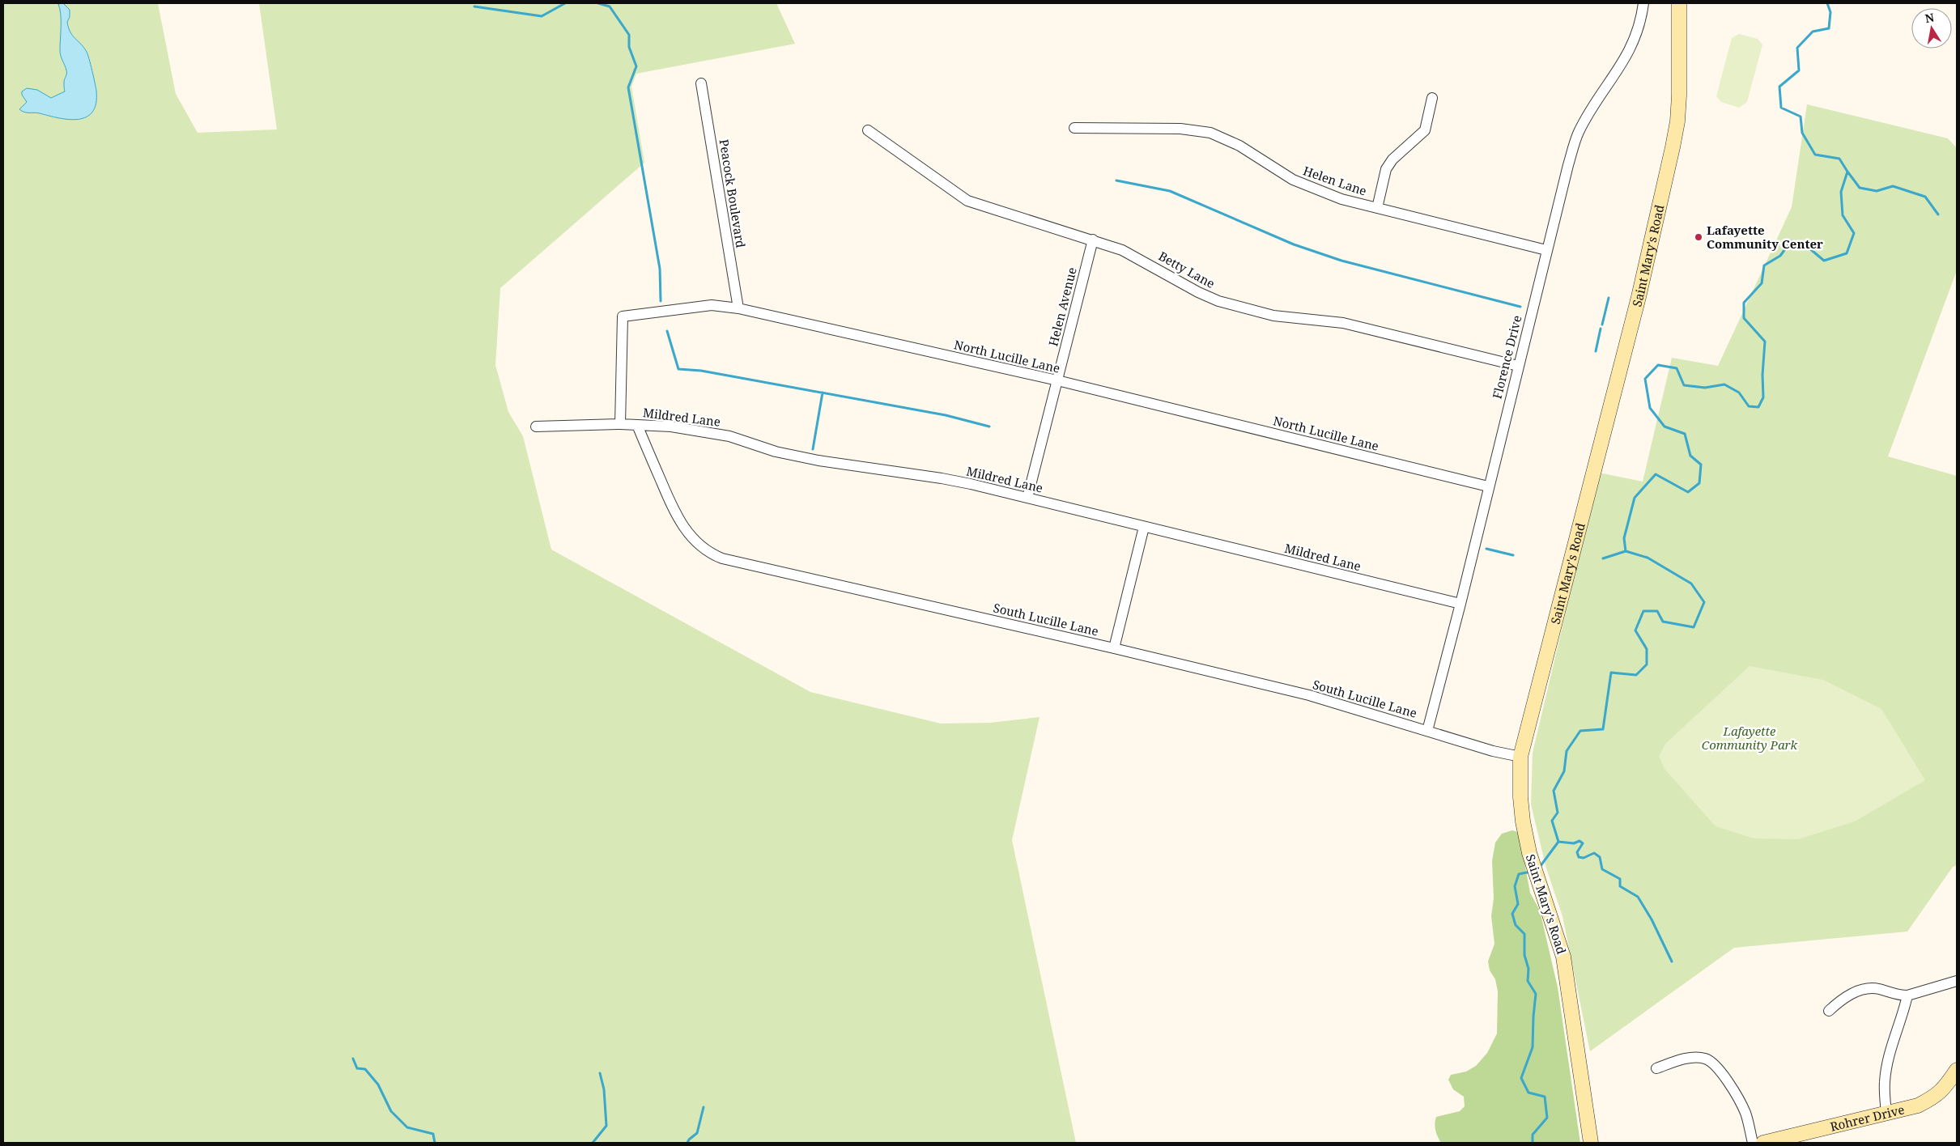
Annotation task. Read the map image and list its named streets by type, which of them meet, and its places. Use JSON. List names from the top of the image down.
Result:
{
  "streets": {
    "street": [
      "Helen Lane",
      "Peacock Boulevard",
      "Saint Mary's Road",
      "Betty Lane",
      "Helen Avenue",
      "North Lucille Lane",
      "Florence Drive",
      "Mildred Lane",
      "South Lucille Lane",
      "Rohrer Drive"
    ]
  },
  "crossings": [
    ["Helen Lane", "Florence Drive"],
    ["Peacock Boulevard", "North Lucille Lane"],
    ["Saint Mary's Road", "South Lucille Lane"],
    ["Betty Lane", "Helen Avenue"],
    ["Betty Lane", "Florence Drive"],
    ["Helen Avenue", "North Lucille Lane"],
    ["Helen Avenue", "Mildred Lane"],
    ["North Lucille Lane", "Florence Drive"],
    ["North Lucille Lane", "Mildred Lane"],
    ["Florence Drive", "Mildred Lane"],
    ["Florence Drive", "South Lucille Lane"],
    ["Mildred Lane", "South Lucille Lane"]
  ],
  "parks": ["Lafayette Community Park"],
  "places": ["Lafayette Community Center"],
  "north": "top"
}
